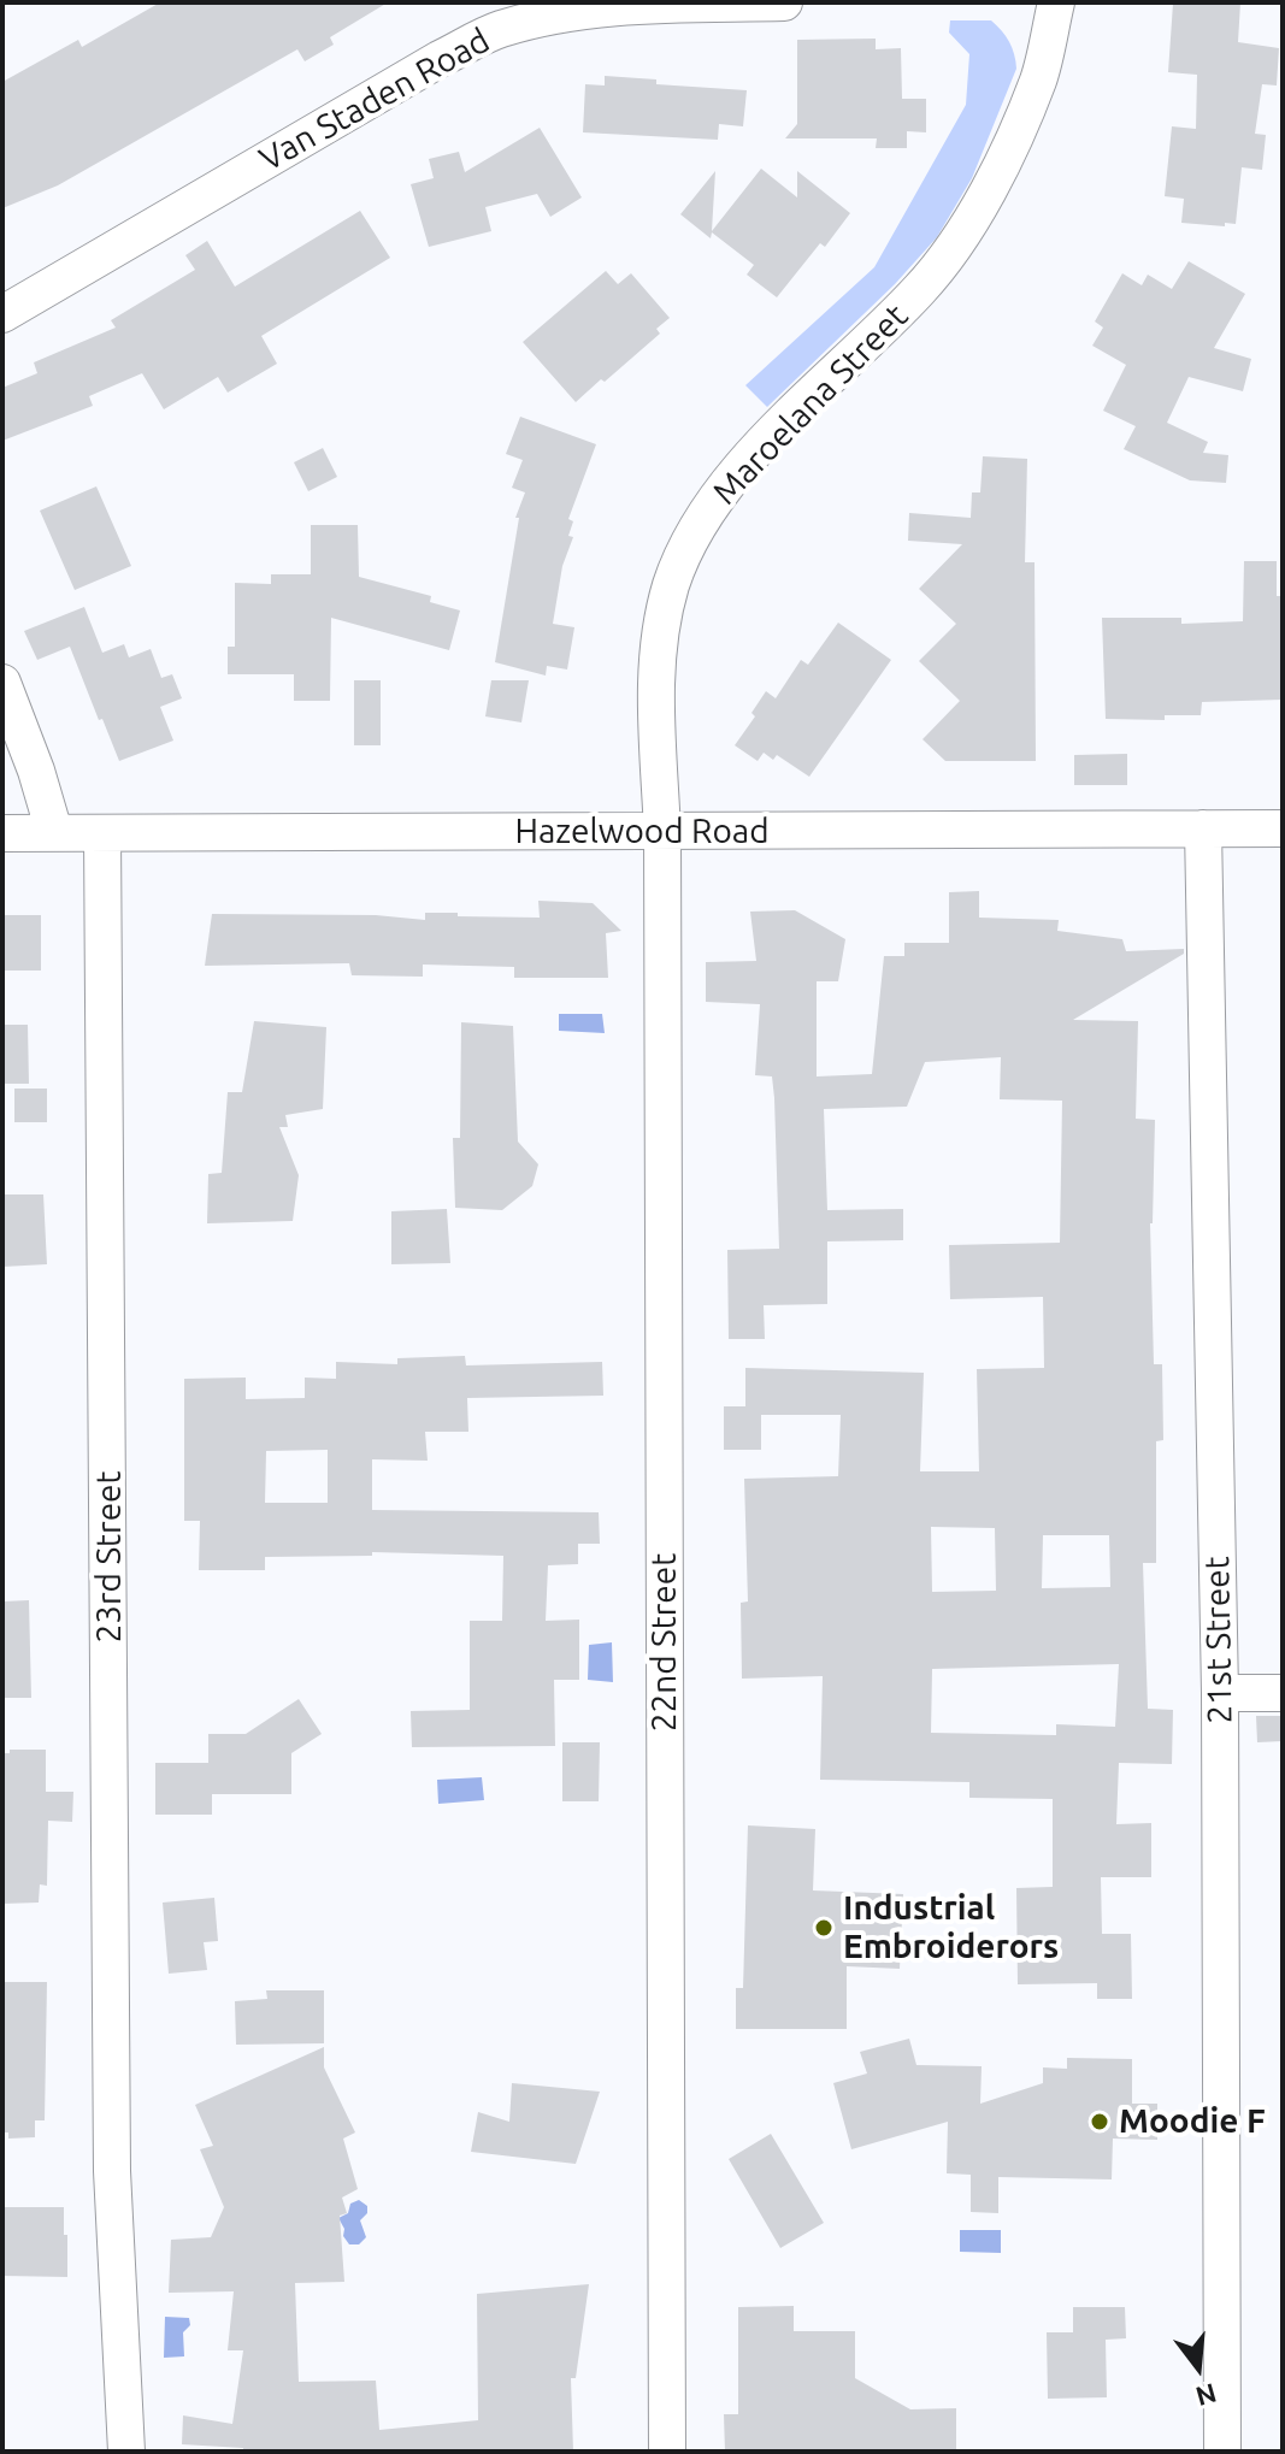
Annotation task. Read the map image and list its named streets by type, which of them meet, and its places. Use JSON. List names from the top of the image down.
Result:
{
  "streets": {
    "street": [
      "Van Staden Road",
      "Maroelana Street",
      "Hazelwood Road",
      "23rd Street",
      "21st Street",
      "22nd Street"
    ]
  },
  "crossings": [
    ["Maroelana Street", "Hazelwood Road"],
    ["Maroelana Street", "22nd Street"],
    ["Hazelwood Road", "23rd Street"],
    ["Hazelwood Road", "21st Street"],
    ["Hazelwood Road", "22nd Street"]
  ],
  "places": ["Industrial Embroiderors", "Moodie F"],
  "north": "bottom"
}
